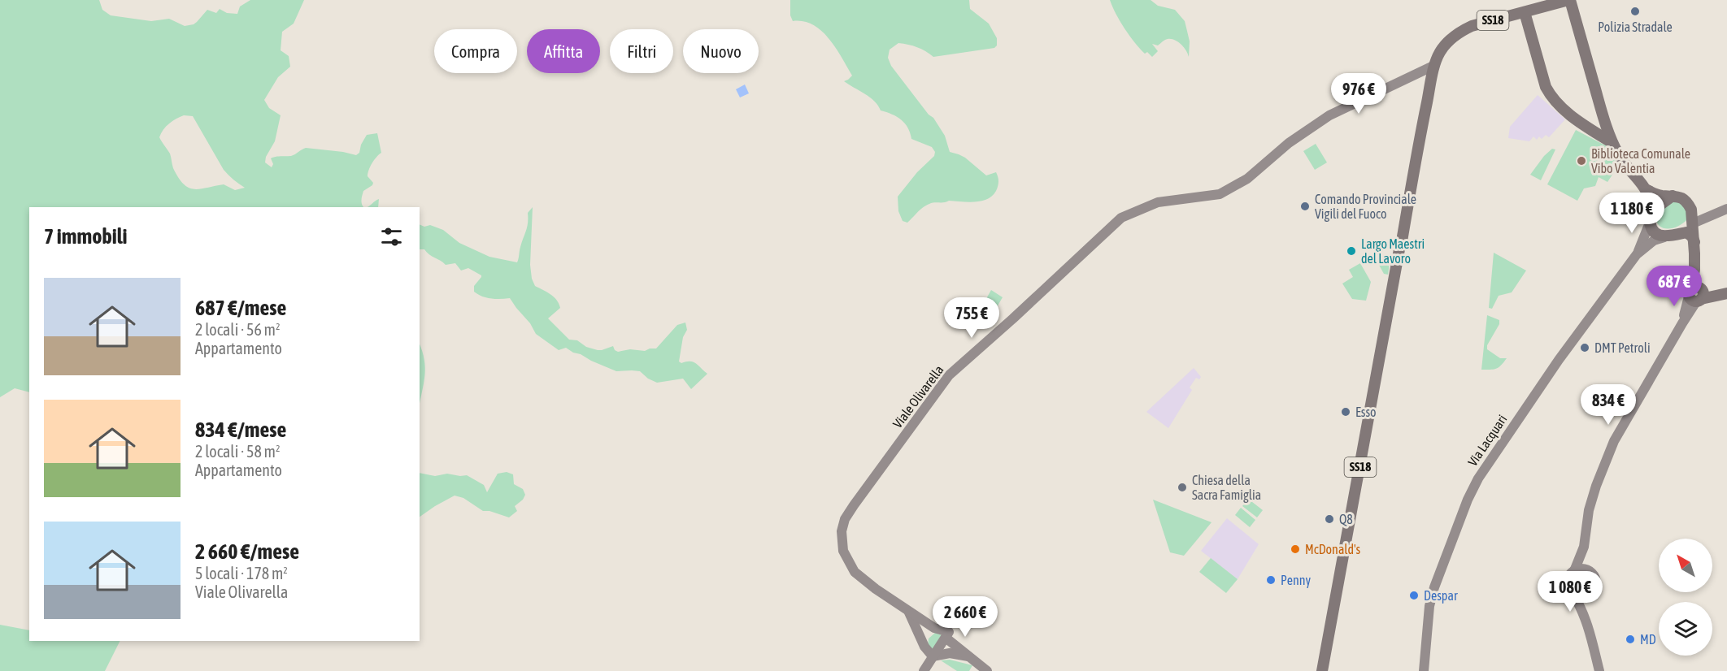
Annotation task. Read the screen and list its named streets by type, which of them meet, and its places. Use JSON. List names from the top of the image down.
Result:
{
  "streets": {
    "main road": ["SS18"],
    "street": ["Viale Olivarella", "Via Lacquari"]
  },
  "crossings": [
    ["SS18", "Viale Olivarella"]
  ],
  "places": [
    "Polizia Stradale",
    "Biblioteca Comunale Vibo Valentia",
    "Comando Provinciale Vigili del Fuoco",
    "Largo Maestri del Lavoro",
    "DMT Petroli",
    "Esso",
    "Chiesa della Sacra Famiglia",
    "Q8",
    "McDonald's",
    "Penny",
    "Despar",
    "MD"
  ],
  "north": "top left",
  "page": {
    "chip": [
      "Compra",
      "Affitta",
      "Filtri",
      "Nuovo"
    ],
    "price": [
      "976 €",
      "1 180 €",
      "687 €",
      "755 €",
      "834 €",
      "1 080 €",
      "2 660 €"
    ],
    "heading": "7 immobili",
    "list": [
      {
        "name": "687 €/mese",
        "note": "2 locali · 56 m² · Appartamento"
      },
      {
        "name": "834 €/mese",
        "note": "2 locali · 58 m² · Appartamento"
      },
      {
        "name": "2 660 €/mese",
        "note": "5 locali · 178 m² · Viale Olivarella"
      }
    ]
  }
}
